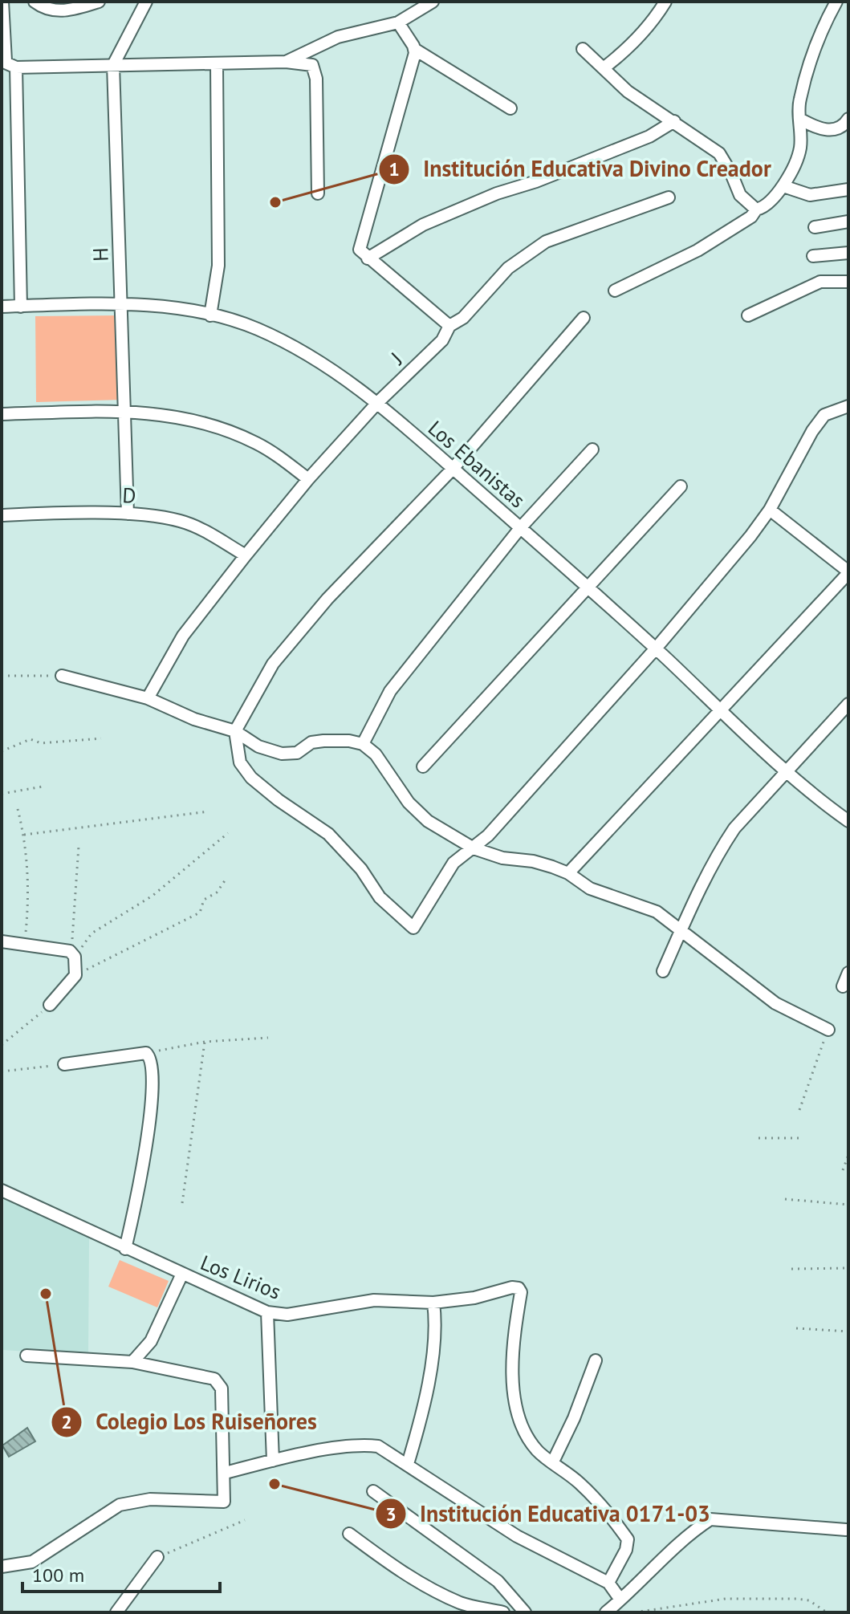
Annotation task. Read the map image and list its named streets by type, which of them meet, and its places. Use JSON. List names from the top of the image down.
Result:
{
  "streets": {
    "street": [
      "H",
      "J",
      "Los Ebanistas",
      "D",
      "Los Lirios"
    ]
  },
  "crossings": [
    ["H", "Los Ebanistas"],
    ["H", "D"],
    ["J", "Los Ebanistas"],
    ["J", "D"]
  ],
  "places": ["Institución Educativa Divino Creador", "Colegio Los Ruiseñores", "Institución Educativa 0171-03"],
  "scale_bar": "100 m"
}
